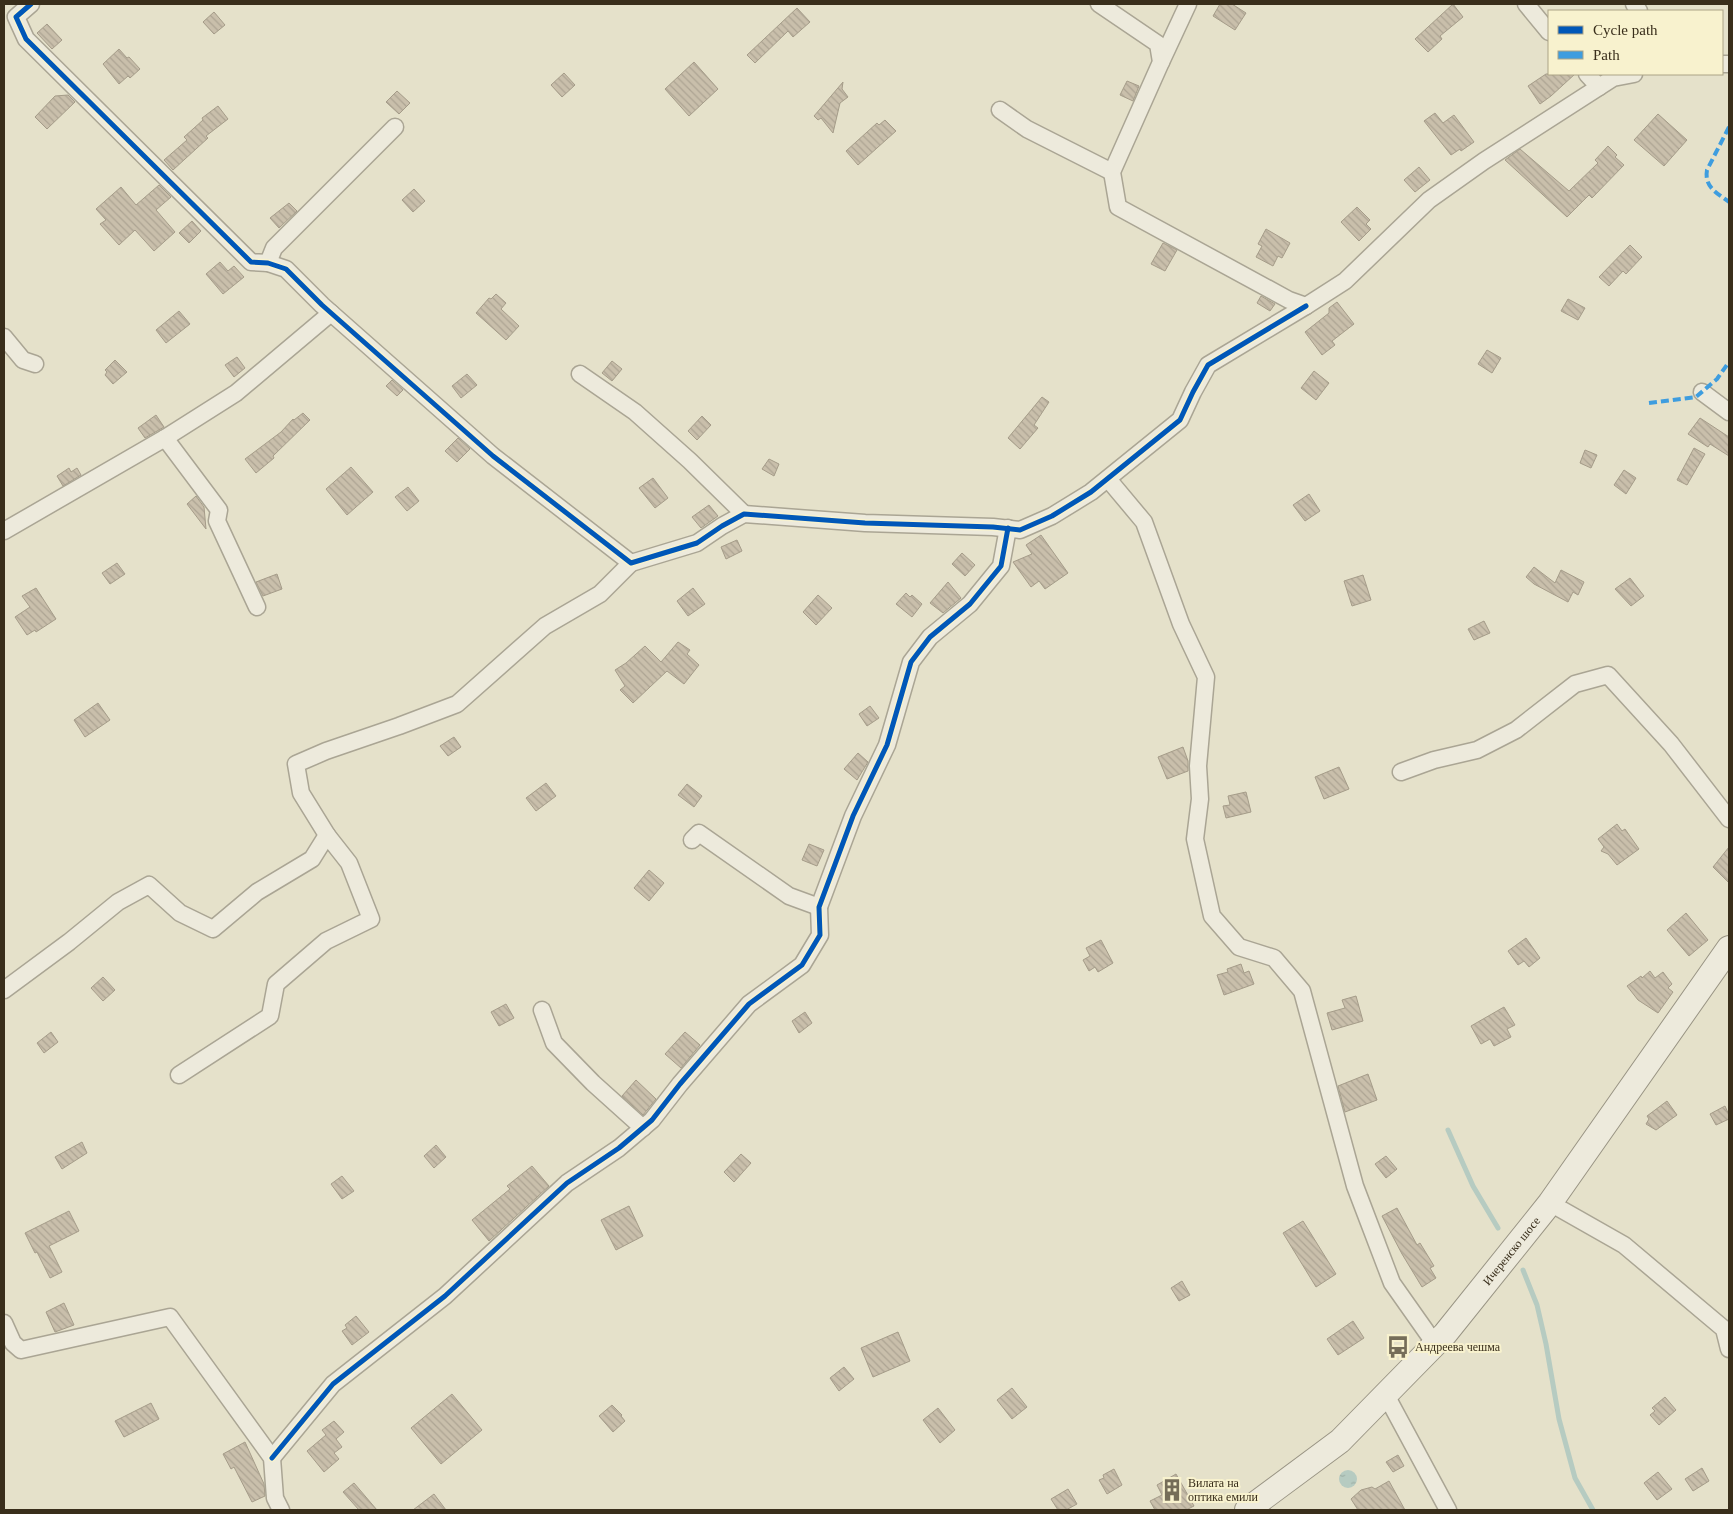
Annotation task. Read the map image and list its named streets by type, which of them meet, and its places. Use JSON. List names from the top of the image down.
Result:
{
  "streets": {
    "street": ["Ичеренско шосе"]
  },
  "places": {
    "bus stop": ["Андреева чешма"],
    "building": ["Вилата на оптика емили"]
  },
  "legend": ["Cycle path", "Path"]
}
